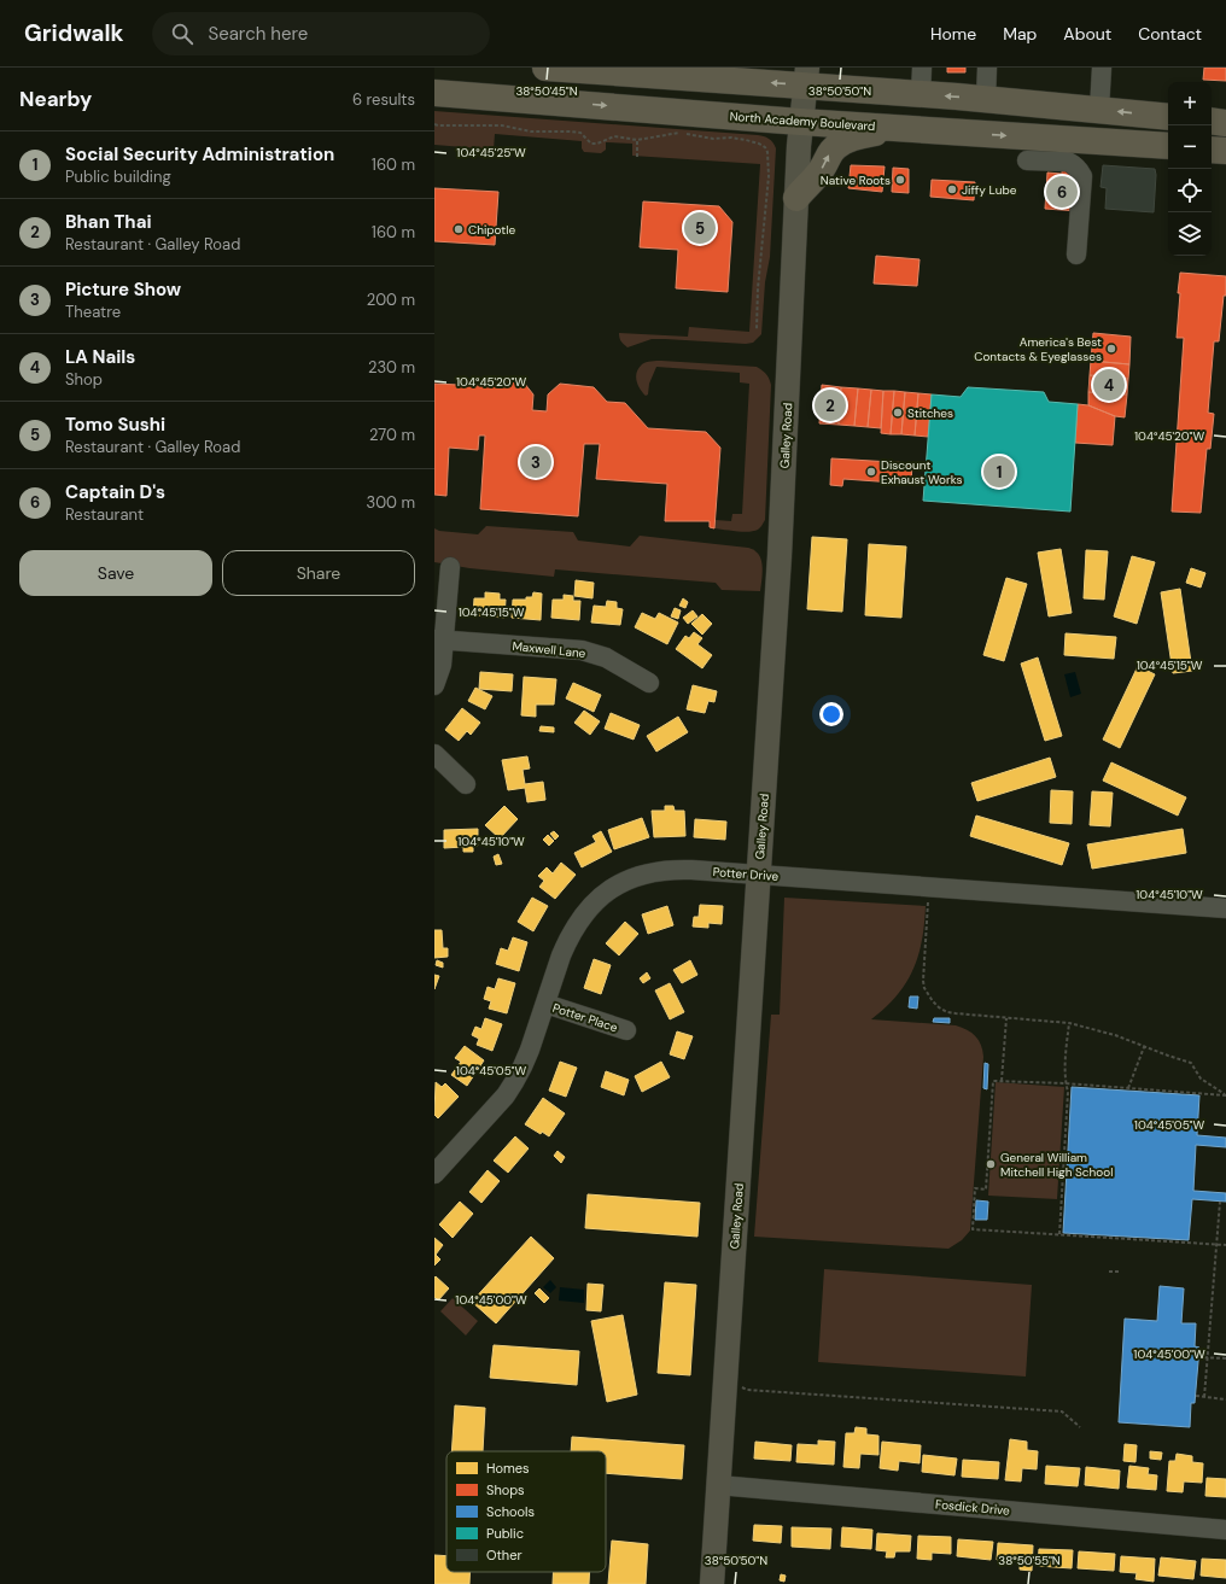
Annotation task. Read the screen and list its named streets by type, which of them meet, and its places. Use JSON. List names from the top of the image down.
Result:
{
  "streets": {
    "highway": ["North Academy Boulevard"],
    "main road": ["Galley Road"],
    "street": [
      "Maxwell Lane",
      "Potter Drive",
      "Potter Place",
      "Fosdick Drive"
    ]
  },
  "crossings": [
    ["North Academy Boulevard", "Galley Road"],
    ["Galley Road", "Potter Drive"],
    ["Galley Road", "Fosdick Drive"],
    ["Potter Drive", "Potter Place"]
  ],
  "places": [
    "Native Roots",
    "Jiffy Lube",
    "Chipotle",
    "America's Best Contacts & Eyeglasses",
    "Stitches",
    "Discount Exhaust Works",
    "General William Mitchell High School"
  ],
  "legend": [
    "Homes",
    "Shops",
    "Schools",
    "Public",
    "Other"
  ],
  "page": {
    "header": "Gridwalk",
    "search": "Search here",
    "nav": [
      "Home",
      "Map",
      "About",
      "Contact"
    ],
    "heading": ["Nearby", "6 results"],
    "map_buttons": ["+", "−"],
    "list": [
      {
        "mark": "1",
        "name": "Social Security Administration",
        "note": "Public building",
        "value": "160 m"
      },
      {
        "mark": "2",
        "name": "Bhan Thai",
        "note": "Restaurant · Galley Road",
        "value": "160 m"
      },
      {
        "mark": "3",
        "name": "Picture Show",
        "note": "Theatre",
        "value": "200 m"
      },
      {
        "mark": "4",
        "name": "LA Nails",
        "note": "Shop",
        "value": "230 m"
      },
      {
        "mark": "5",
        "name": "Tomo Sushi",
        "note": "Restaurant · Galley Road",
        "value": "270 m"
      },
      {
        "mark": "6",
        "name": "Captain D's",
        "note": "Restaurant",
        "value": "300 m"
      }
    ],
    "pins": [
      "6",
      "5",
      "4",
      "2",
      "3",
      "1"
    ],
    "buttons": ["Save", "Share"]
  },
  "coordinates": [
    "38°50'45\"N",
    "38°50'50\"N",
    "104°45'25\"W",
    "104°45'20\"W",
    "104°45'15\"W",
    "104°45'10\"W",
    "104°45'05\"W",
    "104°45'00\"W",
    "38°50'55\"N"
  ]
}
